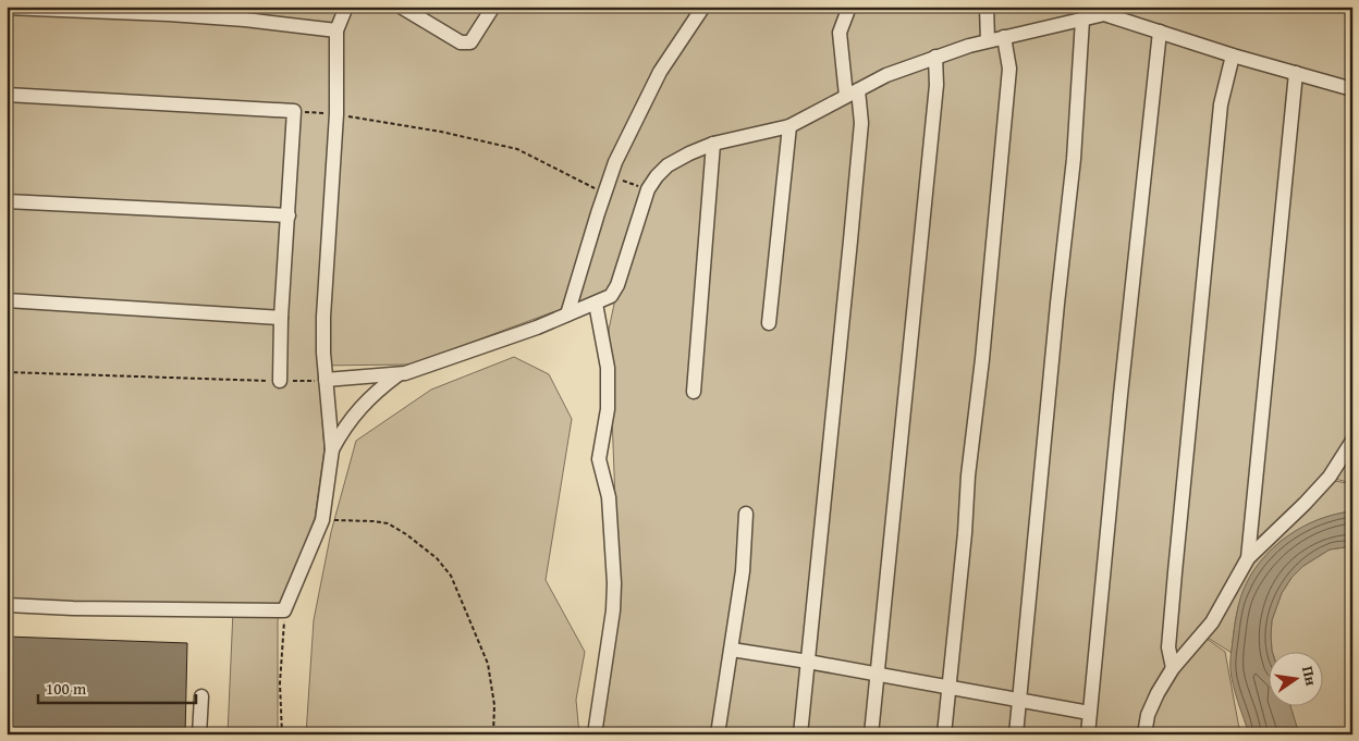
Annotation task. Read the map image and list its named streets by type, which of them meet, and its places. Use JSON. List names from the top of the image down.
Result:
{
  "scale_bar": "100 m",
  "north": "right"
}
